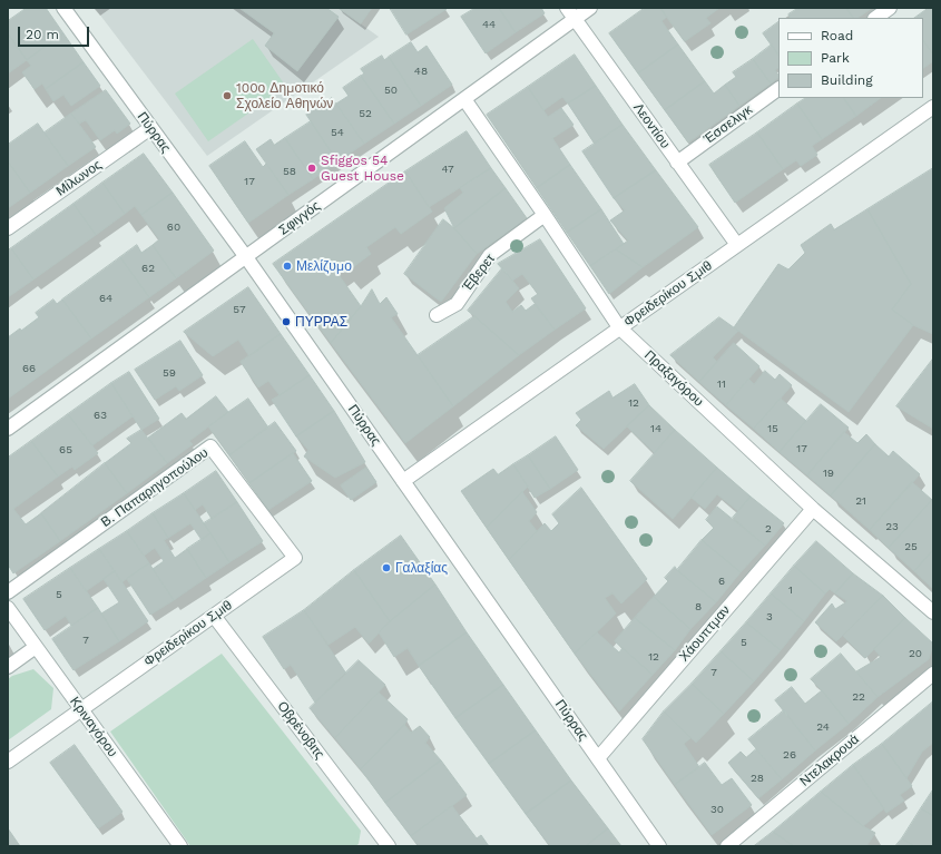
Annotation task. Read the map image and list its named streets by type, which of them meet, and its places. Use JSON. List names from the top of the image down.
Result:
{
  "streets": {
    "street": [
      "Έσσελιγκ",
      "Λεοντίου",
      "Πύρρας",
      "Μίλωνος",
      "Σφιγγός",
      "Έβερετ",
      "Φρειδερίκου Σμιθ",
      "Πραξαγόρου",
      "Β. Παπαρηγοπούλου",
      "Χάουπτμαν",
      "Κριναγόρου",
      "Οβρένοβιτς",
      "Ντελακρουά"
    ]
  },
  "crossings": [
    ["Έσσελιγκ", "Λεοντίου"],
    ["Λεοντίου", "Σφιγγός"],
    ["Λεοντίου", "Φρειδερίκου Σμιθ"],
    ["Πύρρας", "Μίλωνος"],
    ["Πύρρας", "Σφιγγός"],
    ["Πύρρας", "Φρειδερίκου Σμιθ"],
    ["Πύρρας", "Χάουπτμαν"],
    ["Σφιγγός", "Πραξαγόρου"],
    ["Έβερετ", "Πραξαγόρου"],
    ["Φρειδερίκου Σμιθ", "Πραξαγόρου"],
    ["Φρειδερίκου Σμιθ", "Β. Παπαρηγοπούλου"],
    ["Φρειδερίκου Σμιθ", "Κριναγόρου"],
    ["Φρειδερίκου Σμιθ", "Οβρένοβιτς"],
    ["Πραξαγόρου", "Χάουπτμαν"]
  ],
  "places": [
    "100ο Δημοτικό Σχολείο Αθηνών",
    "Sfiggos 54 Guest House",
    "Μελίζυμο",
    "ΠΥΡΡΑΣ",
    "Γαλαξίας"
  ],
  "house_numbers": [
    "44",
    "48",
    "50",
    "52",
    "54",
    "47",
    "58",
    "17",
    "60",
    "62",
    "64",
    "57",
    "66",
    "59",
    "11",
    "12",
    "63",
    "14",
    "15",
    "17",
    "65",
    "19",
    "21",
    "23",
    "2",
    "25",
    "6",
    "1",
    "5",
    "8",
    "3",
    "7",
    "5",
    "20",
    "12",
    "7",
    "22",
    "24",
    "26",
    "28",
    "30"
  ],
  "legend": ["Road", "Park", "Building"],
  "scale_bar": "20 m"
}
